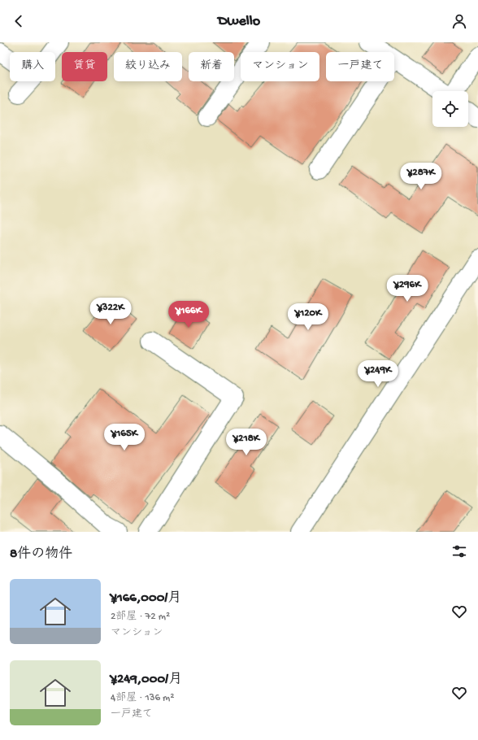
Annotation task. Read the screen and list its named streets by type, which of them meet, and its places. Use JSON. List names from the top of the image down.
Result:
{
  "page": {
    "header": "Dwello",
    "chip": [
      "購入",
      "賃貸",
      "絞り込み",
      "新着",
      "マンション",
      "一戸建て"
    ],
    "price": [
      "¥287K",
      "¥296K",
      "¥322K",
      "¥166K",
      "¥120K",
      "¥249K",
      "¥165K",
      "¥218K"
    ],
    "heading": "8件の物件",
    "list": [
      {
        "name": "¥166,000/月",
        "note": "2部屋 · 72 m² · マンション"
      },
      {
        "name": "¥249,000/月",
        "note": "4部屋 · 136 m² · 一戸建て"
      }
    ]
  }
}
